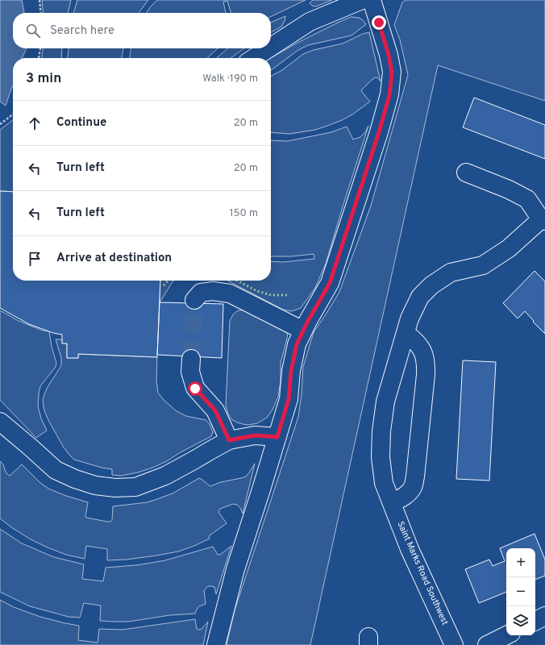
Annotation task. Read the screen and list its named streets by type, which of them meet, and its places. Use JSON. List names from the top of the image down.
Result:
{
  "streets": {
    "street": ["Saint Marks Road Southwest"]
  },
  "page": {
    "search": "Search here",
    "heading": ["3 min", "Walk · 190 m"],
    "list": [
      ["Continue", "20 m"],
      ["Turn left", "20 m"],
      ["Turn left", "150 m"],
      "Arrive at destination"
    ],
    "map_buttons": ["+", "−"]
  }
}
